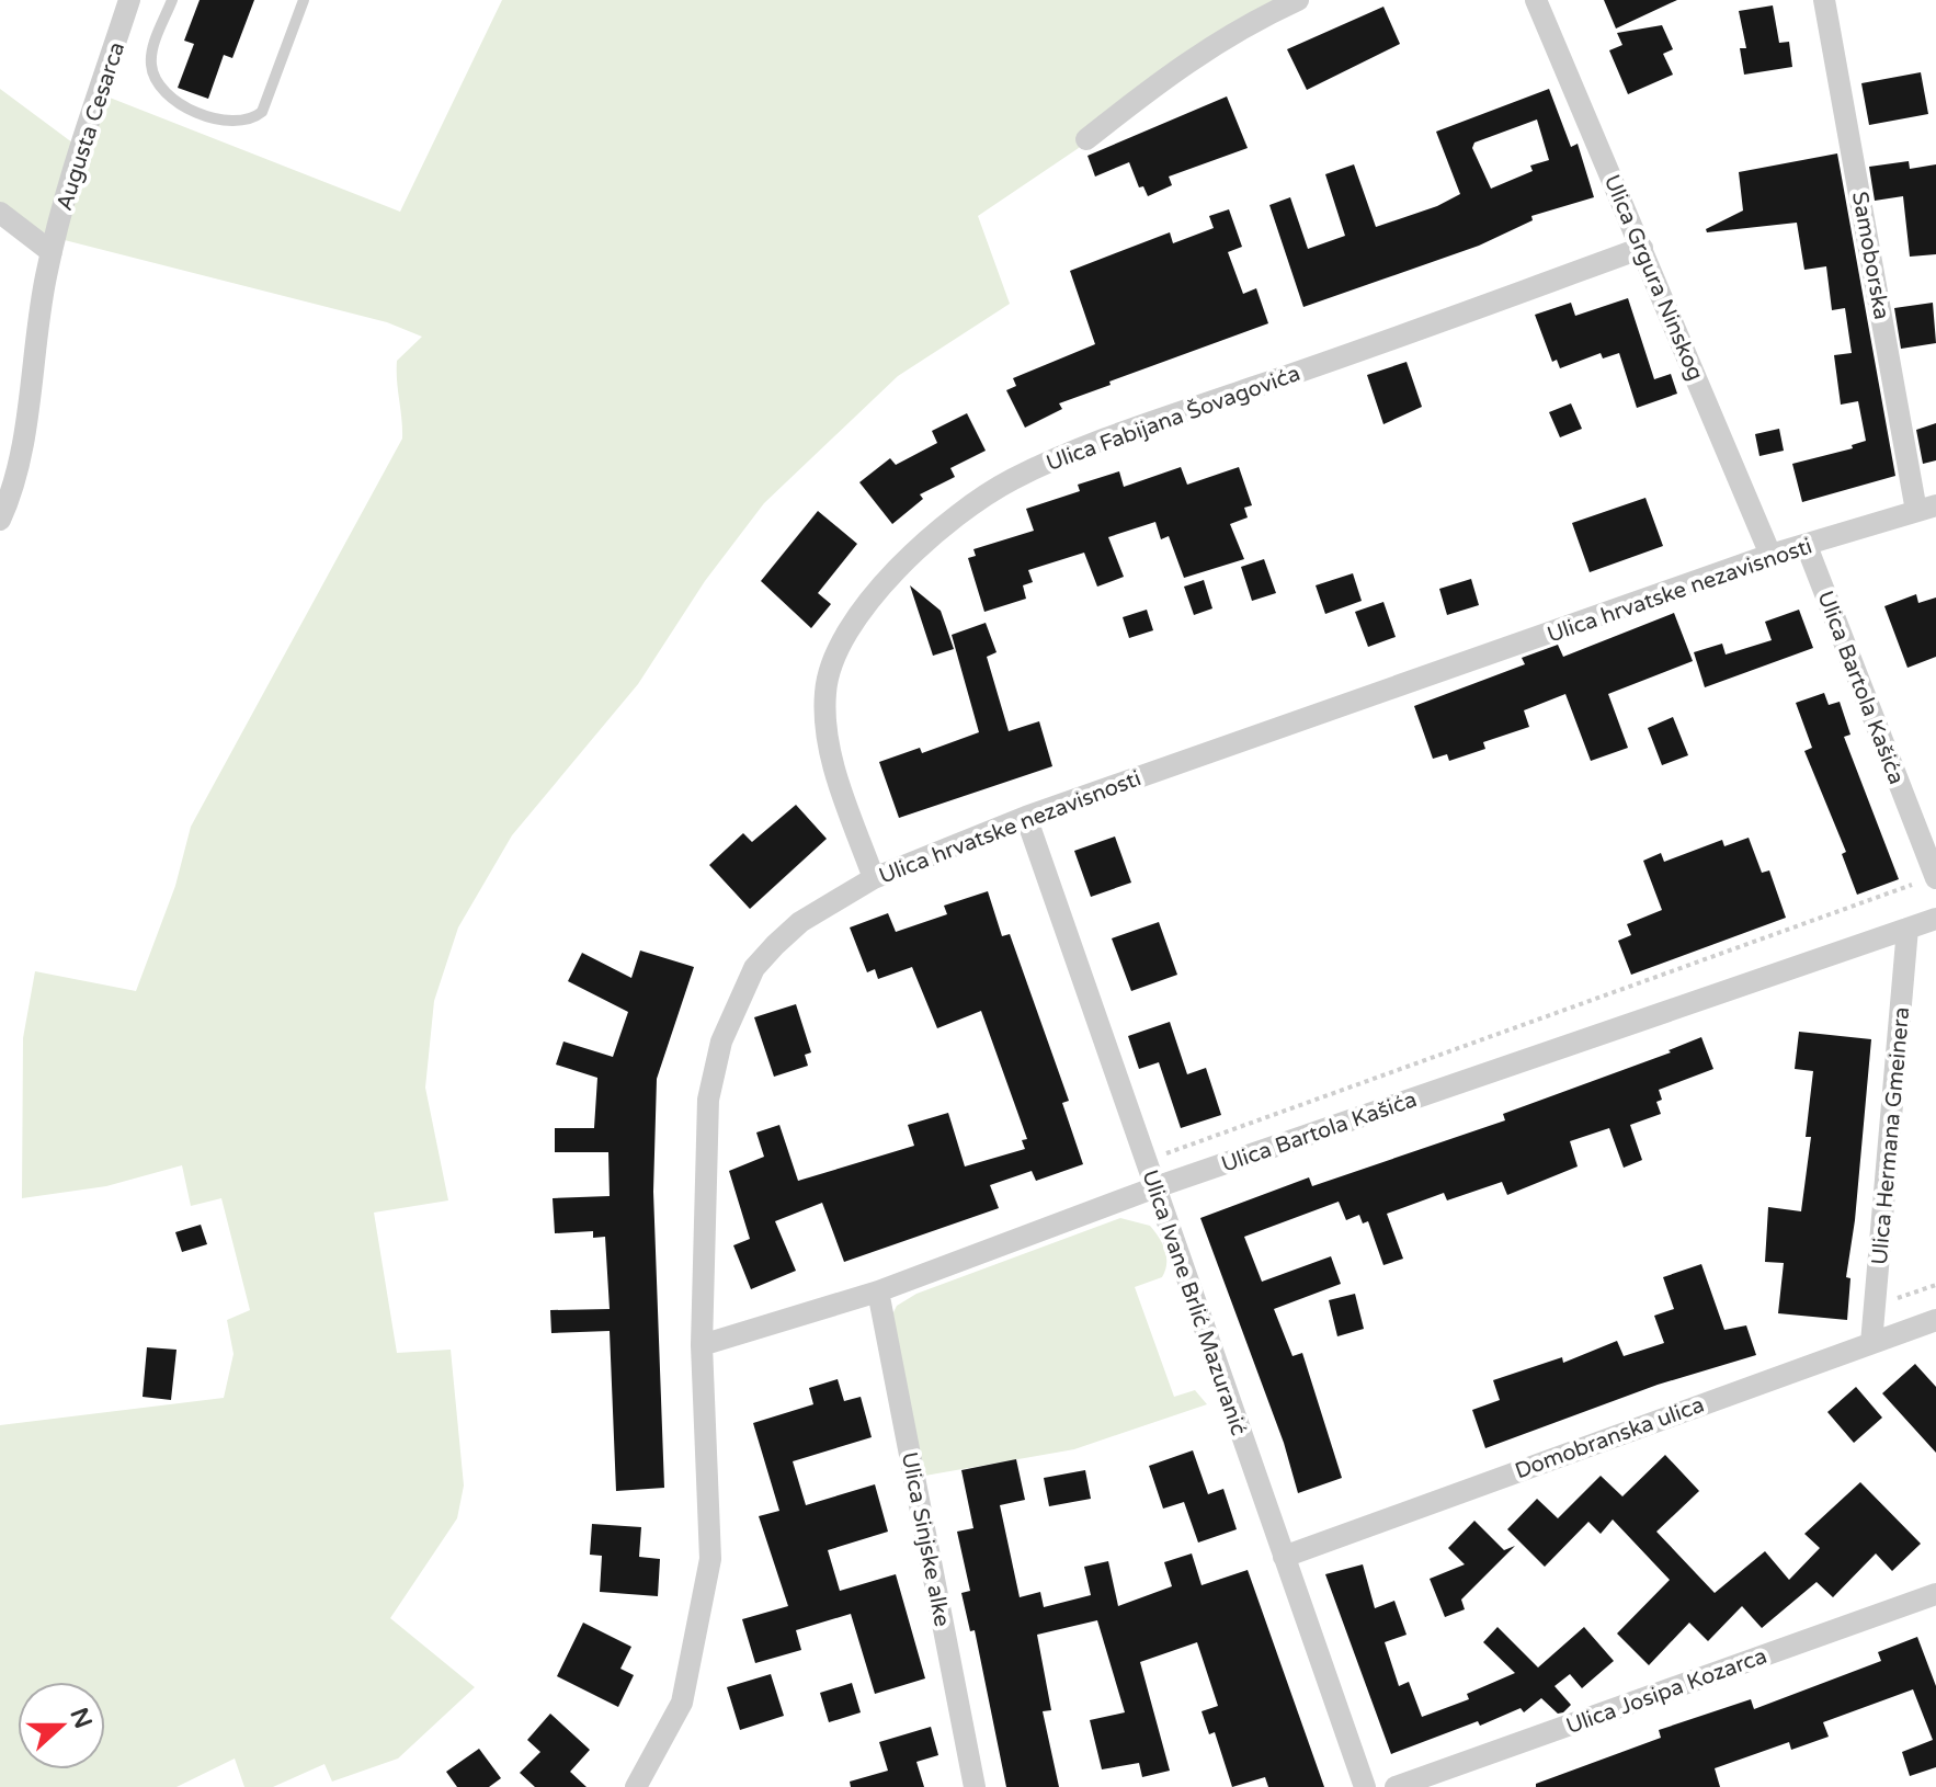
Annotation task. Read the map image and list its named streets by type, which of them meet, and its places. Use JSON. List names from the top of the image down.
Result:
{
  "streets": {
    "street": [
      "Augusta Cesarca",
      "Samoborska",
      "Ulica Grgura Ninskog",
      "Ulica Fabijana Šovagovića",
      "Ulica hrvatske nezavisnosti",
      "Ulica Bartola Kašića",
      "Ulica Hermana Gmeinera",
      "Ulica Ivane Brlić Mazuranić",
      "Domobranska ulica",
      "Ulica Sinjske alke",
      "Ulica Josipa Kozarca"
    ]
  },
  "crossings": [
    ["Samoborska", "Ulica hrvatske nezavisnosti"],
    ["Ulica Grgura Ninskog", "Ulica Fabijana Šovagovića"],
    ["Ulica Grgura Ninskog", "Ulica hrvatske nezavisnosti"],
    ["Ulica Fabijana Šovagovića", "Ulica hrvatske nezavisnosti"],
    ["Ulica hrvatske nezavisnosti", "Ulica Bartola Kašića"],
    ["Ulica hrvatske nezavisnosti", "Ulica Ivane Brlić Mazuranić"],
    ["Ulica Bartola Kašića", "Ulica Hermana Gmeinera"],
    ["Ulica Bartola Kašića", "Ulica Ivane Brlić Mazuranić"],
    ["Ulica Bartola Kašića", "Ulica Sinjske alke"],
    ["Ulica Hermana Gmeinera", "Domobranska ulica"],
    ["Ulica Ivane Brlić Mazuranić", "Domobranska ulica"]
  ],
  "north": "right"
}
